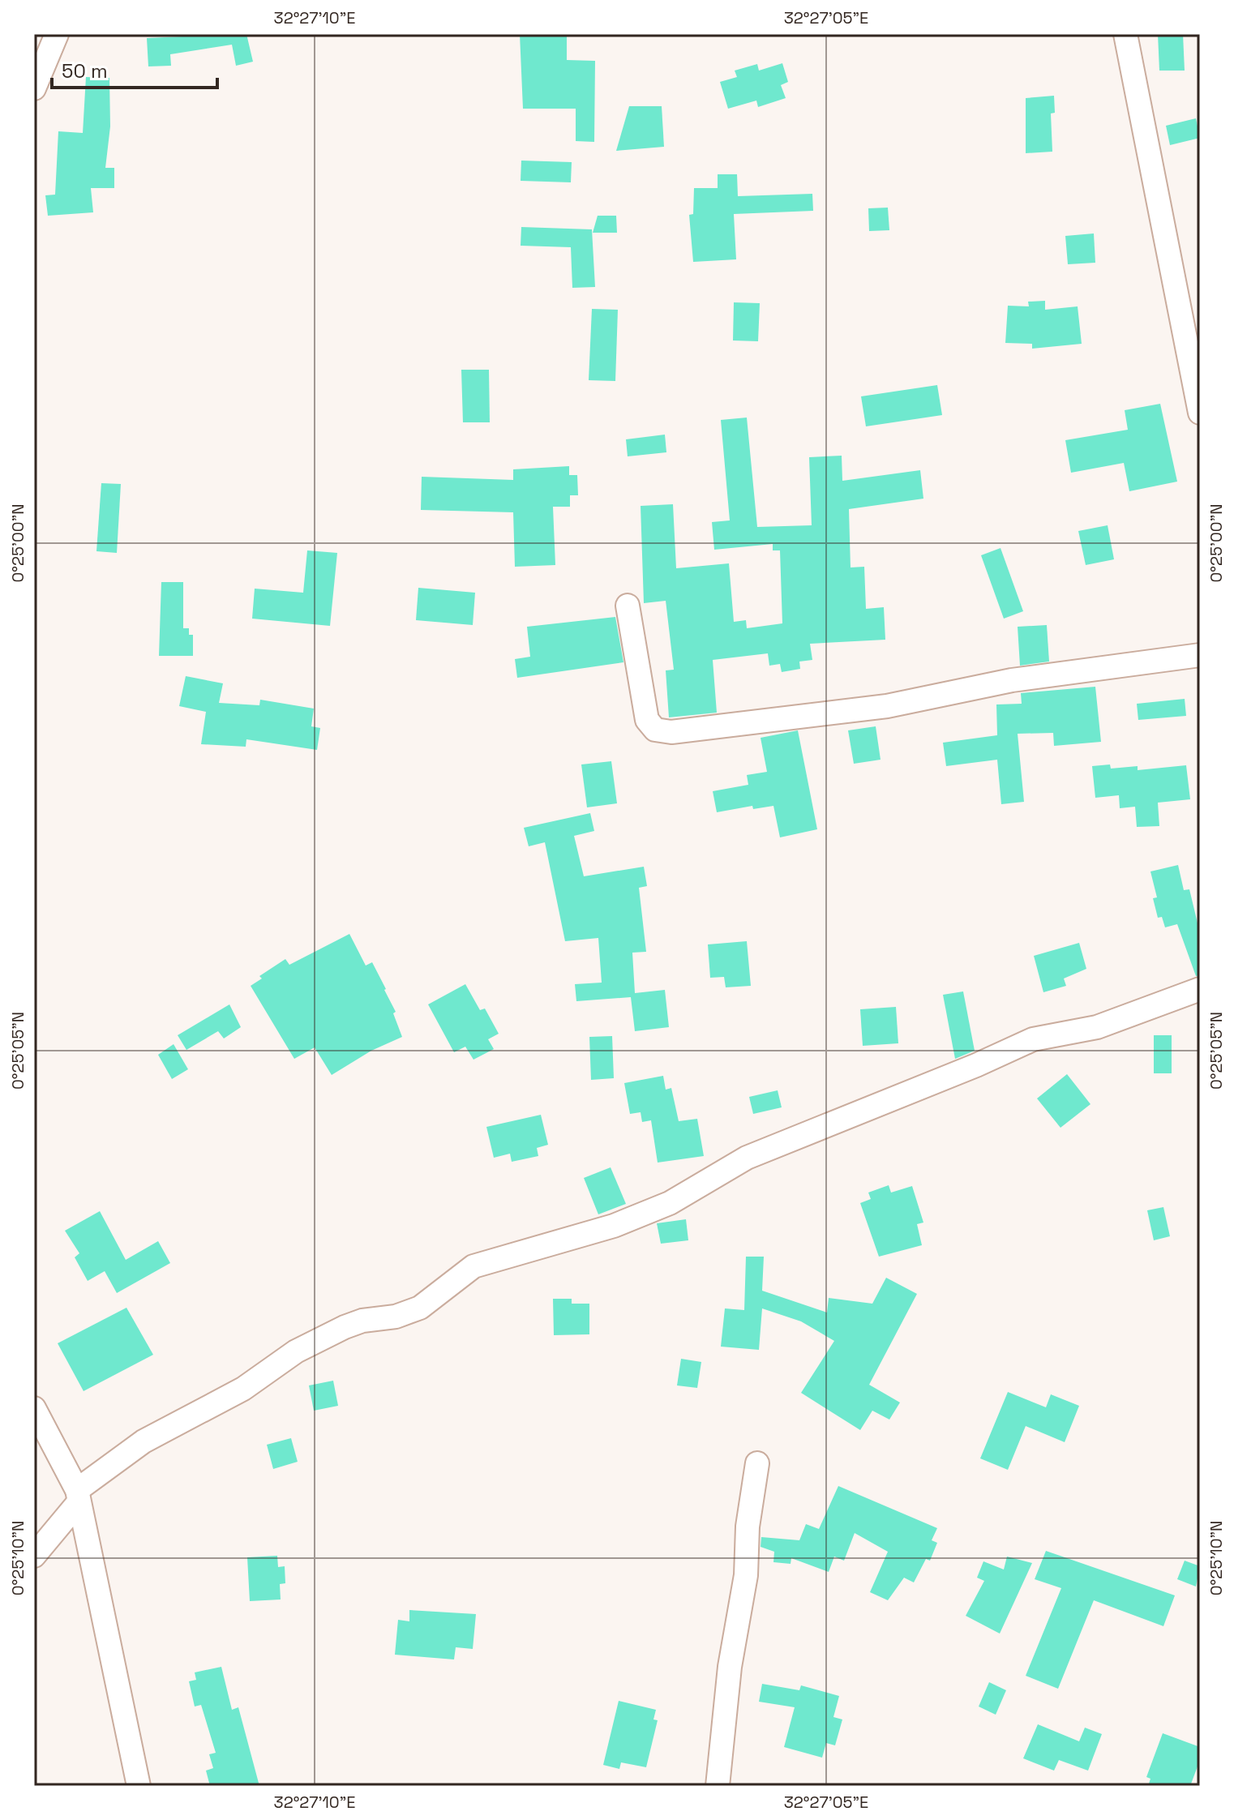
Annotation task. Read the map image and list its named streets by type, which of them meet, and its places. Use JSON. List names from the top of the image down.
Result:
{
  "scale_bar": "50 m",
  "coordinates": [
    "32°27'10\"E",
    "32°27'05\"E",
    "0°25'00\"N",
    "0°25'05\"N",
    "0°25'10\"N"
  ]
}
